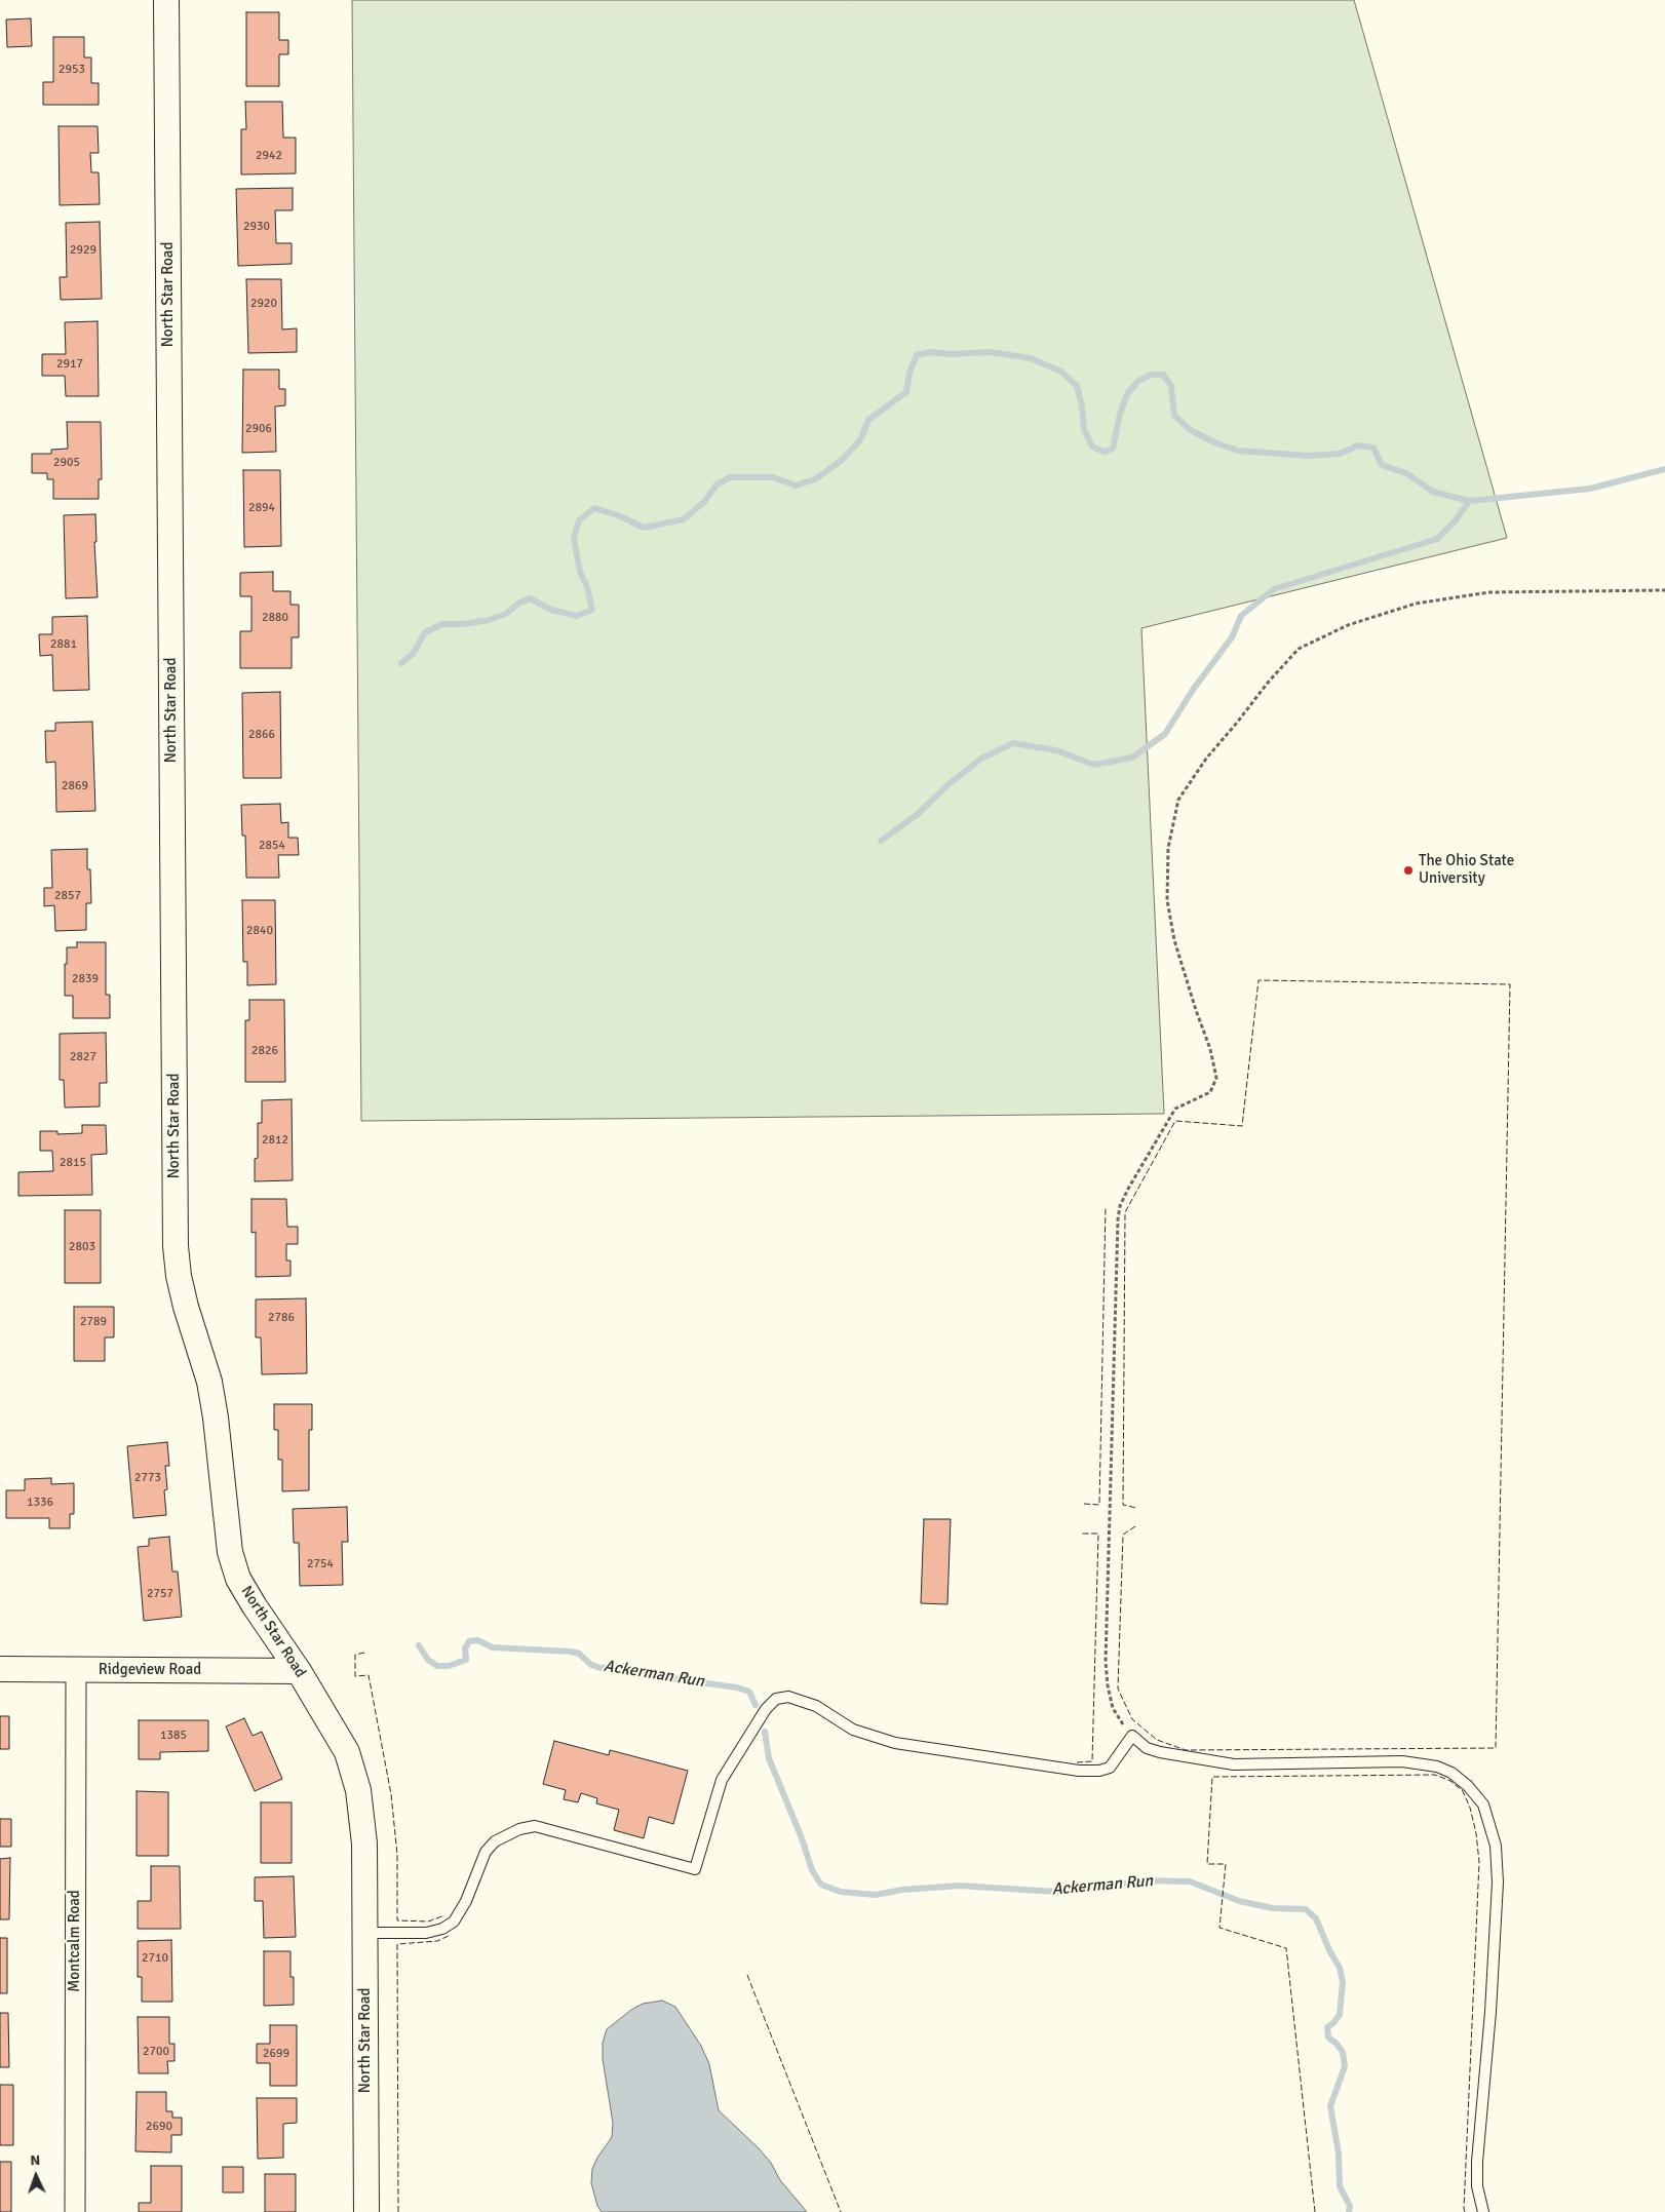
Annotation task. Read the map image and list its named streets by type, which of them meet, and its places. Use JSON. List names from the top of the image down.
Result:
{
  "streets": {
    "street": ["North Star Road", "Ridgeview Road", "Montcalm Road"]
  },
  "crossings": [
    ["North Star Road", "Ridgeview Road"],
    ["Ridgeview Road", "Montcalm Road"]
  ],
  "water": ["Ackerman Run"],
  "places": ["The Ohio State University"],
  "house_numbers": [
    "2953",
    "2942",
    "2930",
    "2929",
    "2920",
    "2917",
    "2906",
    "2905",
    "2894",
    "2880",
    "2881",
    "2866",
    "2869",
    "2854",
    "2857",
    "2840",
    "2839",
    "2826",
    "2827",
    "2812",
    "2815",
    "2803",
    "2786",
    "2789",
    "2773",
    "1336",
    "2754",
    "2757",
    "1385",
    "2710",
    "2700",
    "2699",
    "2690"
  ],
  "north": "top"
}
